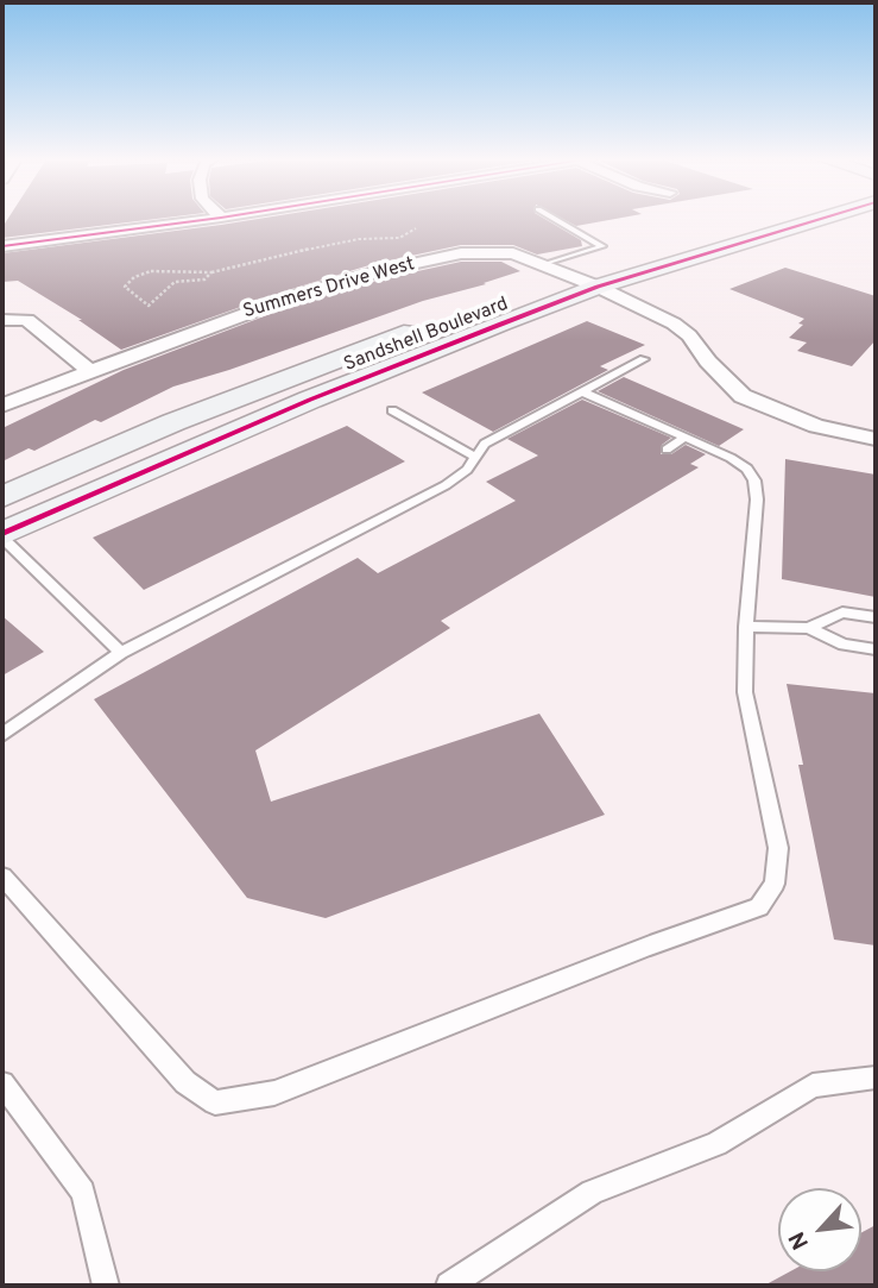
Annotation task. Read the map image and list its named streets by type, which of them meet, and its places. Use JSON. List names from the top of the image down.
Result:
{
  "streets": {
    "street": ["Summers Drive West", "Sandshell Boulevard"]
  },
  "crossings": [
    ["Summers Drive West", "Sandshell Boulevard"]
  ],
  "north": "bottom left"
}
